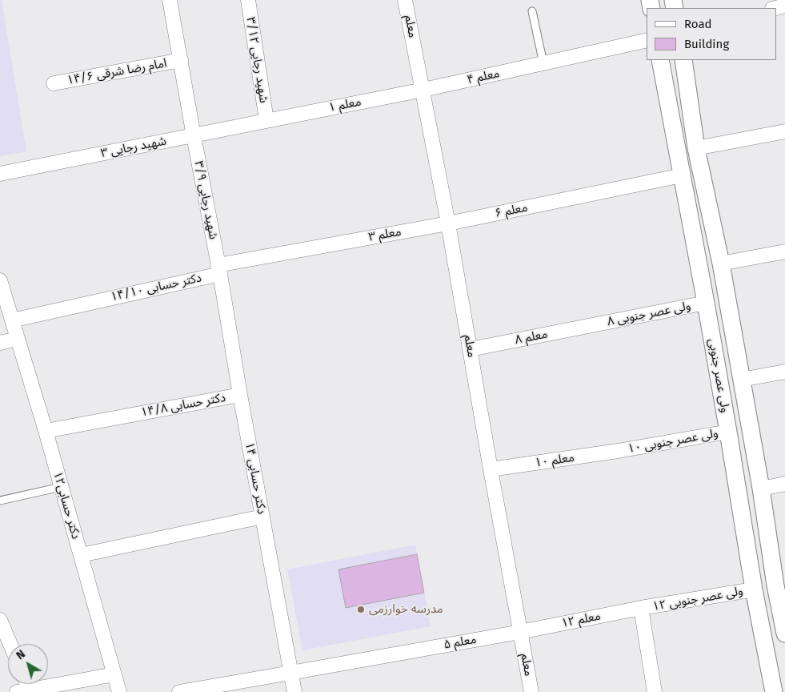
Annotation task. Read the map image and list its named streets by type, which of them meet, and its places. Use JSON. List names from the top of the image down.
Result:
{
  "streets": {
    "street": [
      "معلم",
      "شهید رجایی ۳/۱۲",
      "امام رضا شرقی ۱۴/۶",
      "معلم ۴",
      "معلم ۱",
      "شهید رجایی ۳",
      "شهید رجایی ۳/۹",
      "معلم ۶",
      "معلم ۳",
      "دکتر حسابی ۱۴/۱۰",
      "ولی عصر جنوبی ۸",
      "معلم ۸",
      "ولی عصر جنوبی",
      "دکتر حسابی ۱۴/۸",
      "ولی عصر جنوبی ۱۰",
      "معلم ۱۰",
      "دکتر حسابی ۱۴",
      "دکتر حسابی۱۲",
      "ولی عصر جنوبی ۱۲",
      "معلم ۱۲",
      "معلم ۵"
    ]
  },
  "crossings": [
    ["معلم", "معلم ۴"],
    ["معلم", "معلم ۱"],
    ["معلم", "معلم ۶"],
    ["معلم", "معلم ۳"],
    ["معلم", "معلم ۸"],
    ["معلم", "معلم ۱۰"],
    ["معلم", "معلم ۱۲"],
    ["معلم", "معلم ۵"],
    ["شهید رجایی ۳/۱۲", "معلم ۱"],
    ["شهید رجایی ۳/۱۲", "شهید رجایی ۳"],
    ["امام رضا شرقی ۱۴/۶", "شهید رجایی ۳/۹"],
    ["معلم ۴", "معلم ۱"],
    ["معلم ۱", "شهید رجایی ۳"],
    ["شهید رجایی ۳", "شهید رجایی ۳/۹"],
    ["شهید رجایی ۳/۹", "معلم ۳"],
    ["شهید رجایی ۳/۹", "دکتر حسابی ۱۴/۱۰"],
    ["شهید رجایی ۳/۹", "دکتر حسابی ۱۴"],
    ["معلم ۶", "معلم ۳"],
    ["معلم ۶", "ولی عصر جنوبی"],
    ["معلم ۳", "دکتر حسابی ۱۴/۱۰"],
    ["معلم ۳", "دکتر حسابی ۱۴"],
    ["دکتر حسابی ۱۴/۱۰", "دکتر حسابی ۱۴"],
    ["دکتر حسابی ۱۴/۱۰", "دکتر حسابی۱۲"],
    ["ولی عصر جنوبی ۸", "معلم ۸"],
    ["ولی عصر جنوبی ۸", "ولی عصر جنوبی"],
    ["ولی عصر جنوبی", "ولی عصر جنوبی ۱۰"],
    ["ولی عصر جنوبی", "ولی عصر جنوبی ۱۲"],
    ["دکتر حسابی ۱۴/۸", "دکتر حسابی ۱۴"],
    ["دکتر حسابی ۱۴/۸", "دکتر حسابی۱۲"],
    ["ولی عصر جنوبی ۱۰", "معلم ۱۰"],
    ["دکتر حسابی ۱۴", "معلم ۵"],
    ["ولی عصر جنوبی ۱۲", "معلم ۱۲"],
    ["معلم ۱۲", "معلم ۵"]
  ],
  "places": ["مدرسه خوارزمی"],
  "legend": ["Road", "Building"],
  "north": "top left"
}
